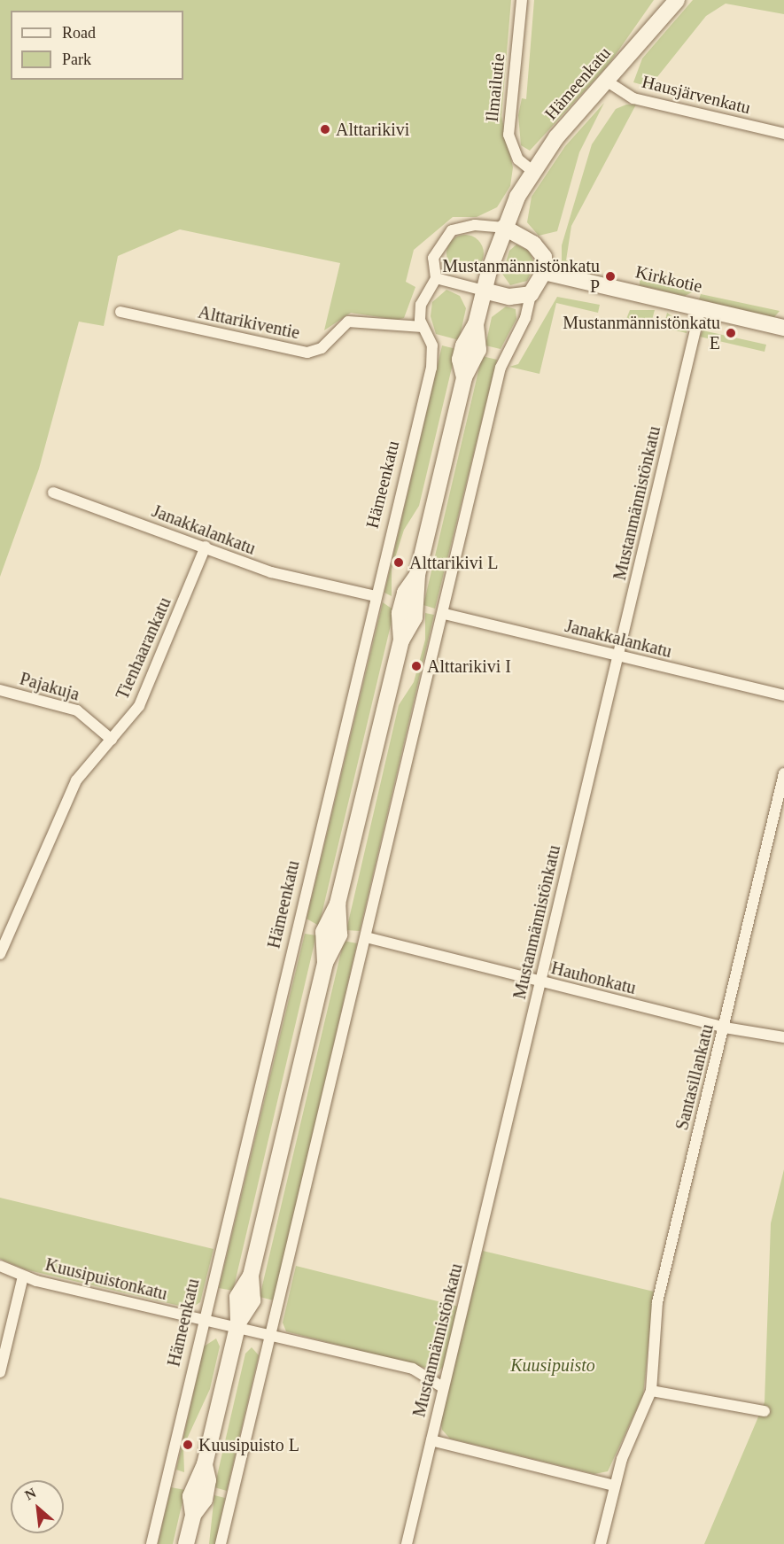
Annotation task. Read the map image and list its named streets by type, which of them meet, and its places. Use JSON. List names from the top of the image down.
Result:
{
  "streets": {
    "main road": ["Hämeenkatu", "Kirkkotie"],
    "street": [
      "Ilmailutie",
      "Hausjärvenkatu",
      "Alttarikiventie",
      "Mustanmännistönkatu",
      "Janakkalankatu",
      "Tienhaarankatu",
      "Pajakuja",
      "Hauhonkatu",
      "Santasillankatu",
      "Kuusipuistonkatu"
    ]
  },
  "crossings": [
    ["Hämeenkatu", "Ilmailutie"],
    ["Hämeenkatu", "Hausjärvenkatu"],
    ["Hämeenkatu", "Kirkkotie"],
    ["Hämeenkatu", "Alttarikiventie"],
    ["Hämeenkatu", "Janakkalankatu"],
    ["Hämeenkatu", "Kuusipuistonkatu"],
    ["Kirkkotie", "Mustanmännistönkatu"],
    ["Mustanmännistönkatu", "Janakkalankatu"],
    ["Mustanmännistönkatu", "Hauhonkatu"],
    ["Janakkalankatu", "Tienhaarankatu"],
    ["Tienhaarankatu", "Pajakuja"],
    ["Hauhonkatu", "Santasillankatu"]
  ],
  "parks": ["Kuusipuisto"],
  "places": [
    "Alttarikivi",
    "Mustanmännistönkatu P",
    "Mustanmännistönkatu E",
    "Alttarikivi L",
    "Alttarikivi I",
    "Kuusipuisto L"
  ],
  "legend": ["Road", "Park"],
  "north": "top left"
}
